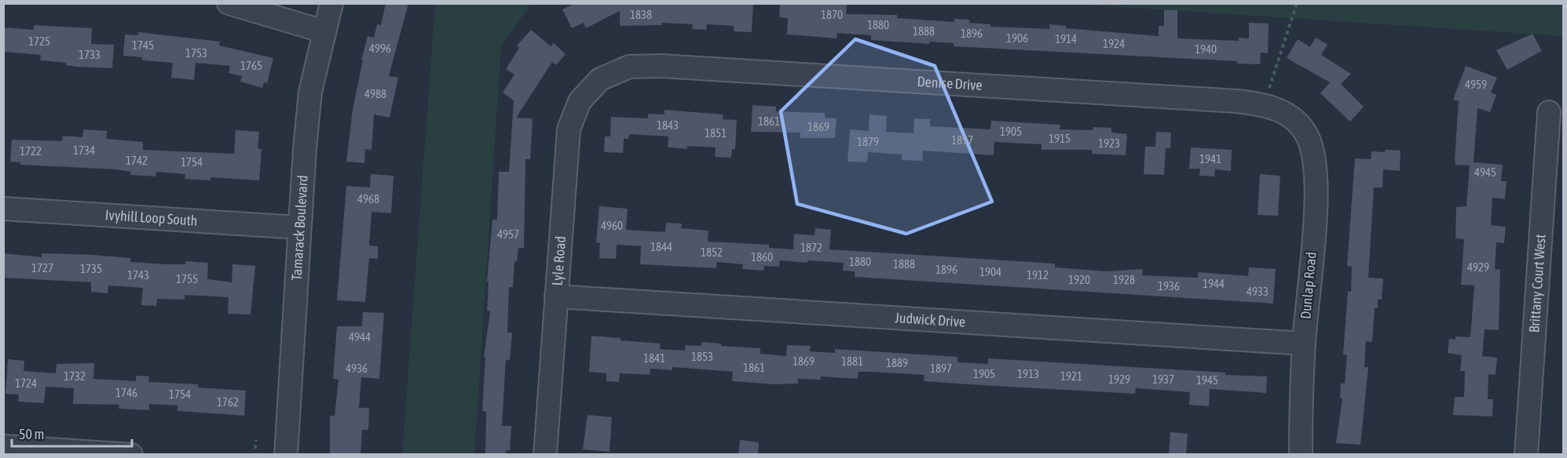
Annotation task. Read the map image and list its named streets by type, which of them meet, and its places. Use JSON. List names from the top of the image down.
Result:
{
  "streets": {
    "street": [
      "Denise Drive",
      "Ivyhill Loop South",
      "Tamarack Boulevard",
      "Lyle Road",
      "Brittany Court West",
      "Dunlap Road",
      "Judwick Drive"
    ]
  },
  "crossings": [
    ["Denise Drive", "Lyle Road"],
    ["Denise Drive", "Dunlap Road"],
    ["Ivyhill Loop South", "Tamarack Boulevard"],
    ["Lyle Road", "Judwick Drive"],
    ["Dunlap Road", "Judwick Drive"]
  ],
  "house_numbers": [
    "1838",
    "1870",
    "1880",
    "1888",
    "1896",
    "1906",
    "1914",
    "1725",
    "1924",
    "1745",
    "4996",
    "1940",
    "1753",
    "1733",
    "1765",
    "4959",
    "4988",
    "1861",
    "1843",
    "1869",
    "1905",
    "1851",
    "1915",
    "1897",
    "1879",
    "1923",
    "1734",
    "1722",
    "1941",
    "1742",
    "1754",
    "4945",
    "4968",
    "4960",
    "4957",
    "1844",
    "1872",
    "1852",
    "1860",
    "1880",
    "1888",
    "4929",
    "1727",
    "1735",
    "1896",
    "1904",
    "1743",
    "1912",
    "1755",
    "1920",
    "1928",
    "1944",
    "1936",
    "4933",
    "4944",
    "1853",
    "1841",
    "1869",
    "1881",
    "1889",
    "1861",
    "4936",
    "1897",
    "1905",
    "1913",
    "1732",
    "1921",
    "1929",
    "1937",
    "1945",
    "1724",
    "1746",
    "1754",
    "1762"
  ],
  "scale_bar": "50 m"
}
